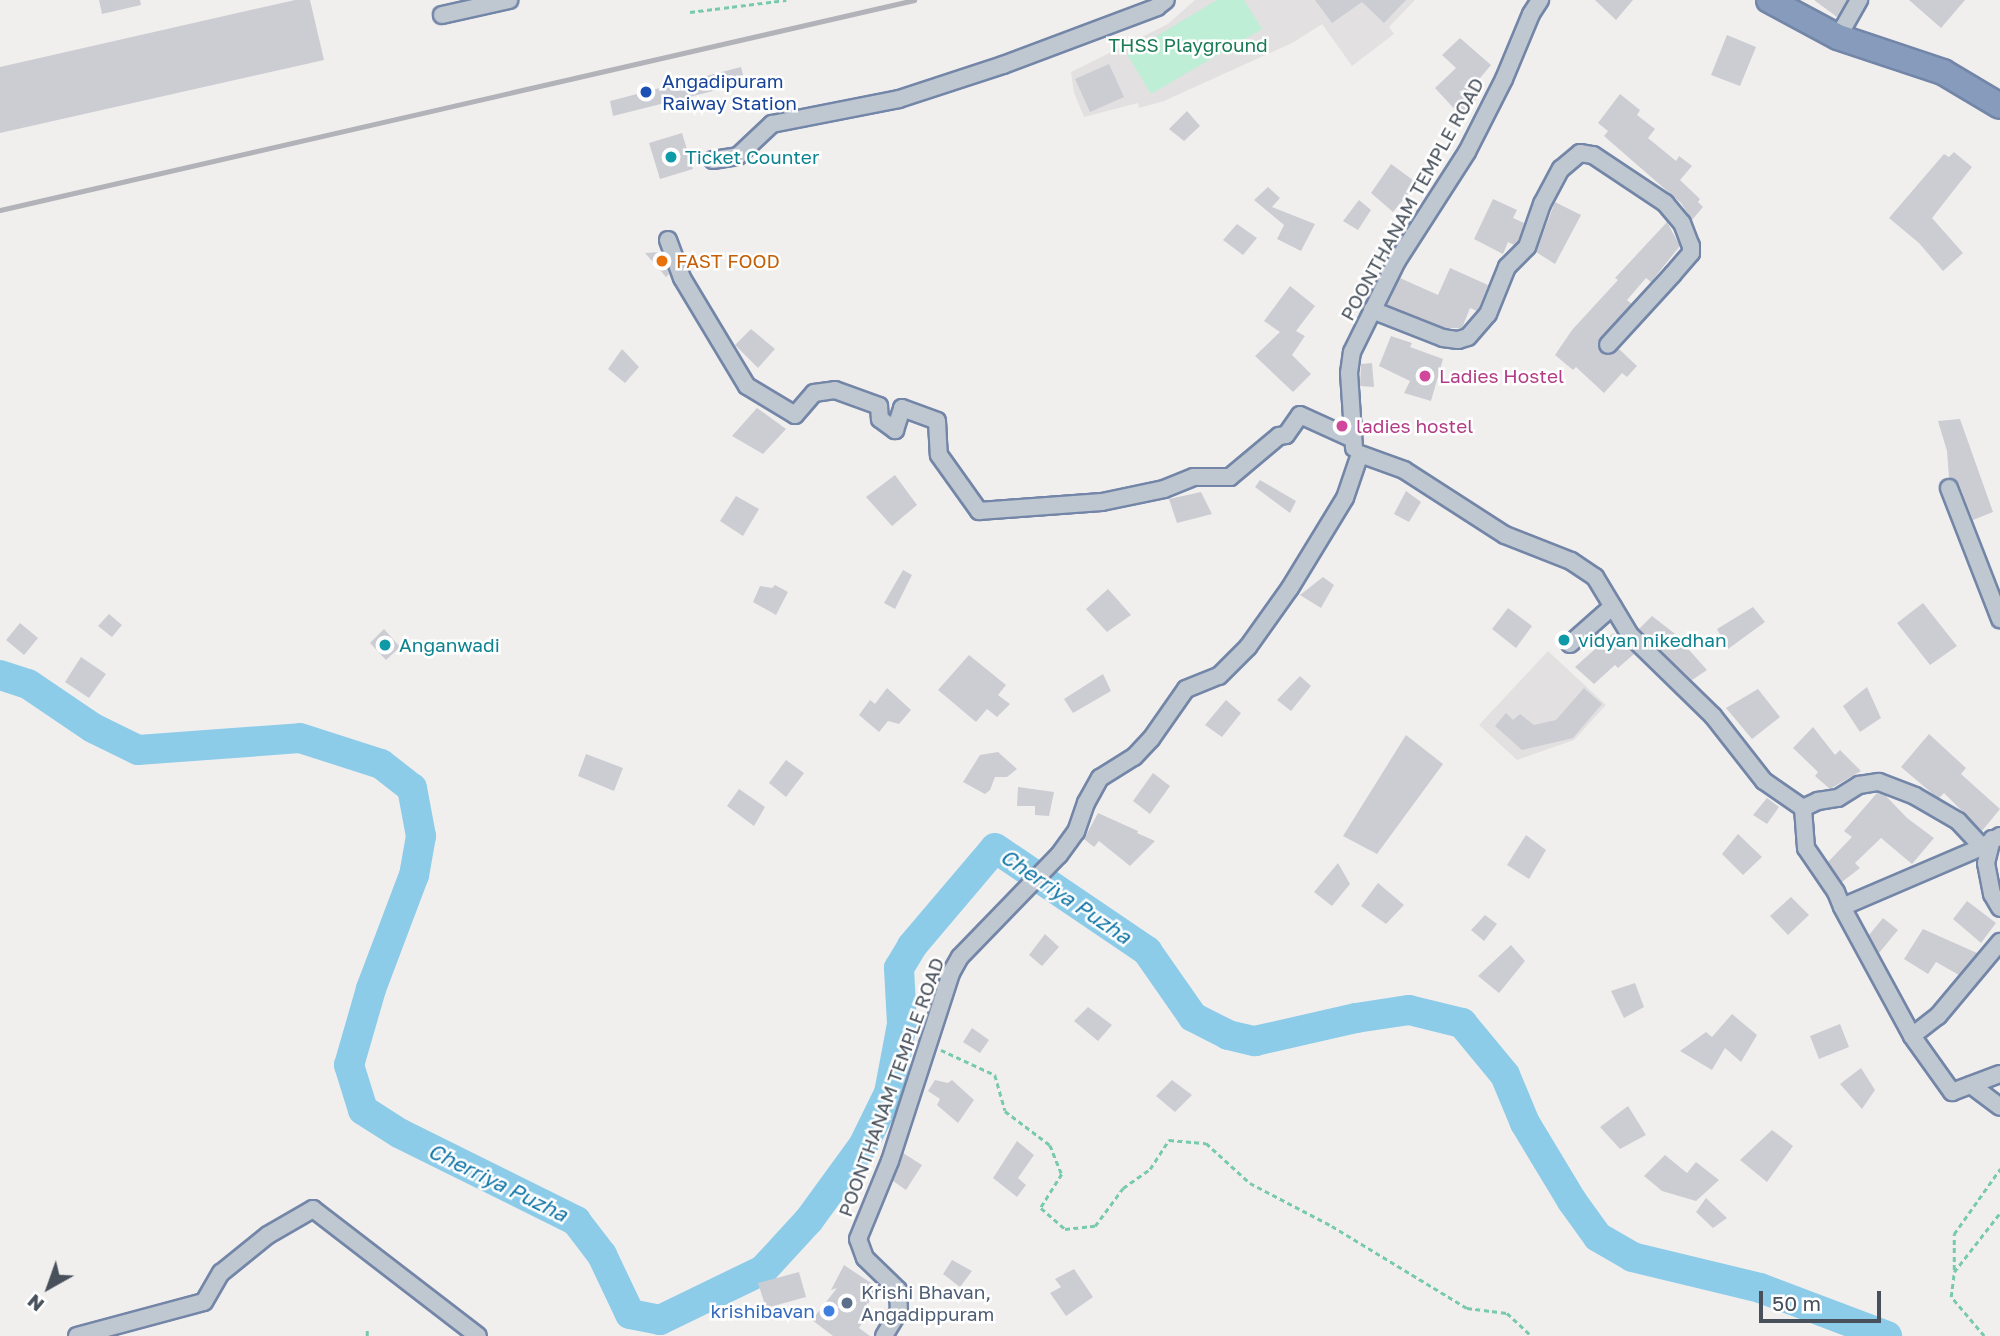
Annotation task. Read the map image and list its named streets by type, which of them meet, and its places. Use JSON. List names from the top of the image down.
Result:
{
  "streets": {
    "street": ["POONTHANAM TEMPLE ROAD"]
  },
  "water": ["Cherriya Puzha"],
  "parks": ["THSS Playground"],
  "places": [
    "Angadipuram Raiway Station",
    "Ticket Counter",
    "FAST FOOD",
    "Ladies Hostel",
    "ladies hostel",
    "vidyan nikedhan",
    "Anganwadi",
    "Krishi Bhavan, Angadippuram",
    "krishibavan"
  ],
  "scale_bar": "50 m",
  "north": "bottom left"
}
